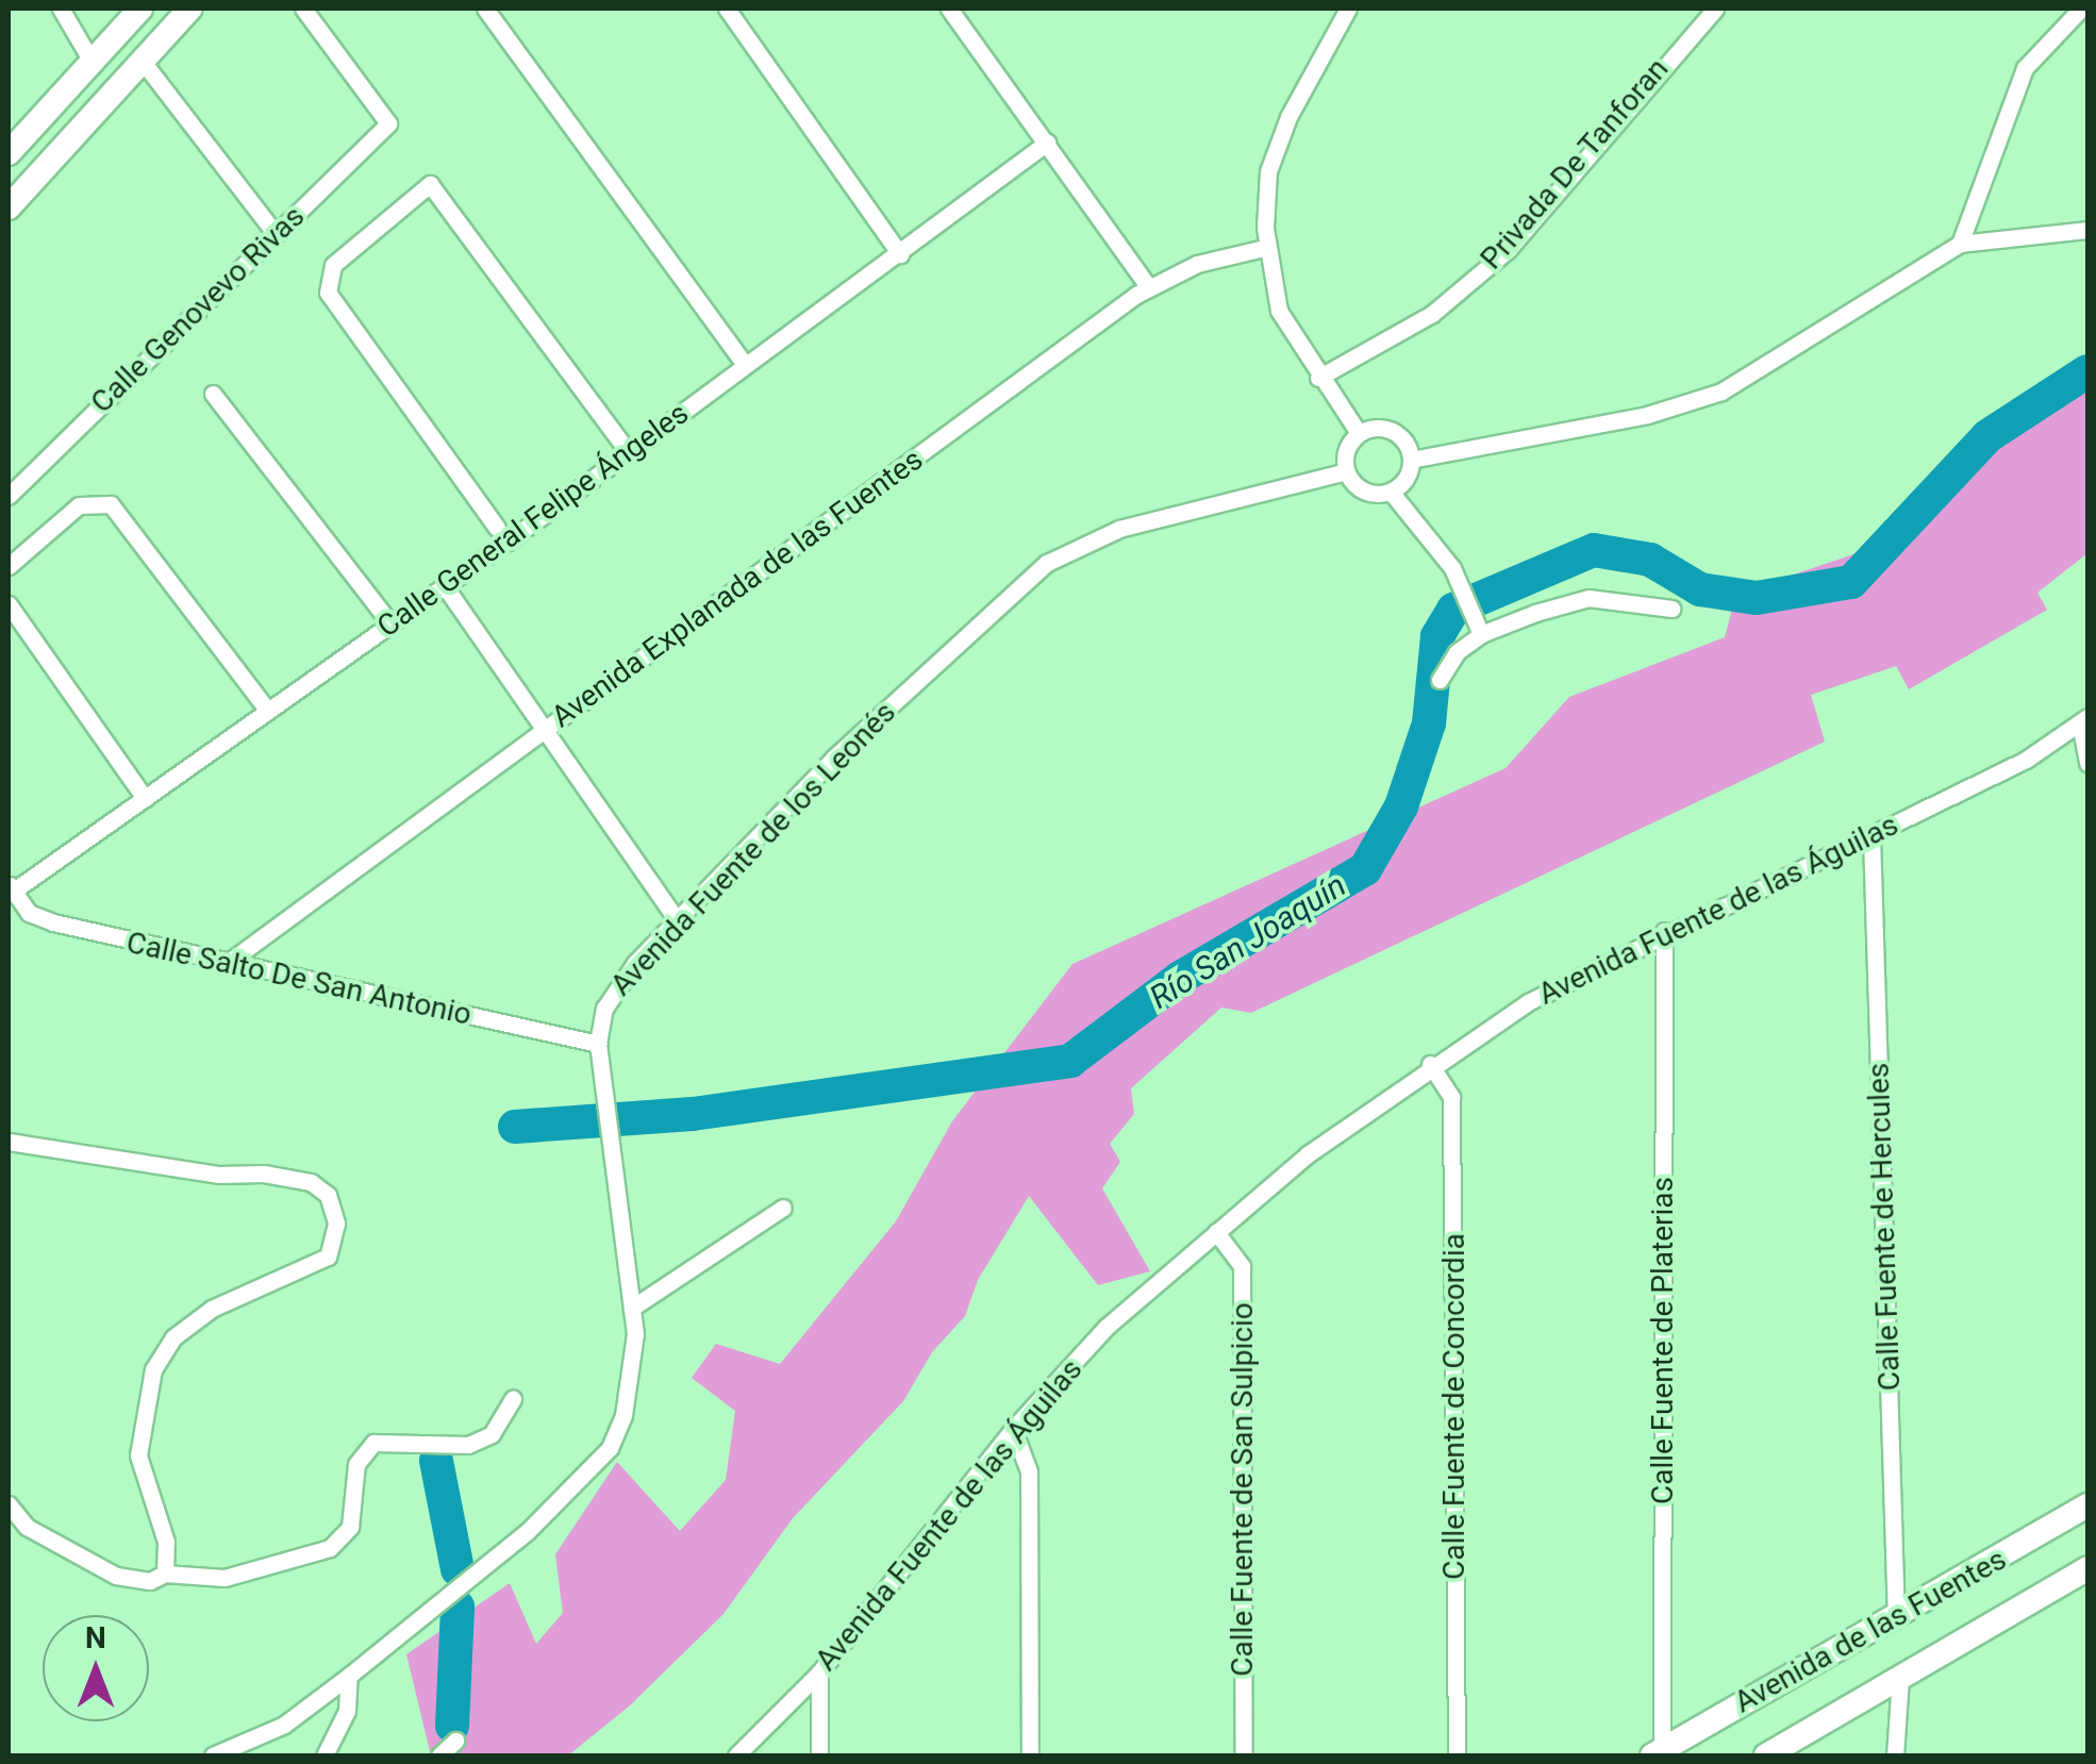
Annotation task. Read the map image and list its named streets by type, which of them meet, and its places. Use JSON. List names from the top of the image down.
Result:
{
  "streets": {
    "main road": ["Avenida de las Fuentes"],
    "street": [
      "Privada De Tanforan",
      "Calle Genovevo Rivas",
      "Calle General Felipe Ángeles",
      "Avenida Explanada de las Fuentes",
      "Avenida Fuente de los Leonés",
      "Avenida Fuente de las Águilas",
      "Calle Salto De San Antonio",
      "Calle Fuente de Hercules",
      "Calle Fuente de Platerias",
      "Calle Fuente de Concordia",
      "Calle Fuente de San Sulpicio"
    ]
  },
  "crossings": [
    ["Calle General Felipe Ángeles", "Calle Salto De San Antonio"],
    ["Avenida Explanada de las Fuentes", "Calle Salto De San Antonio"],
    ["Avenida Fuente de los Leonés", "Calle Salto De San Antonio"],
    ["Avenida Fuente de las Águilas", "Calle Fuente de Hercules"],
    ["Avenida Fuente de las Águilas", "Calle Fuente de Platerias"],
    ["Avenida Fuente de las Águilas", "Calle Fuente de Concordia"],
    ["Avenida Fuente de las Águilas", "Calle Fuente de San Sulpicio"],
    ["Calle Fuente de Hercules", "Avenida de las Fuentes"],
    ["Calle Fuente de Platerias", "Avenida de las Fuentes"]
  ],
  "water": ["Río San Joaquín"],
  "north": "top"
}
